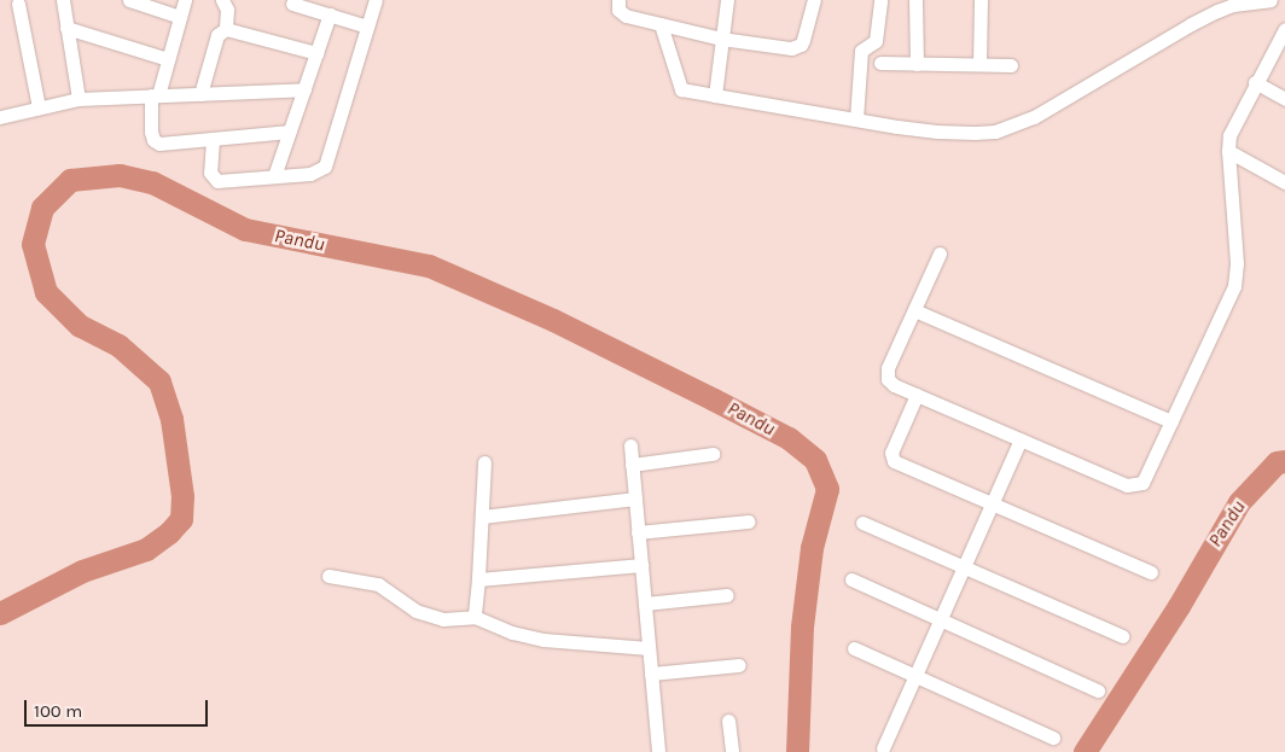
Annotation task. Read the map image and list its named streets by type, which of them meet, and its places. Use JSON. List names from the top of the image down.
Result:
{
  "water": ["Pandu"],
  "scale_bar": "100 m"
}
